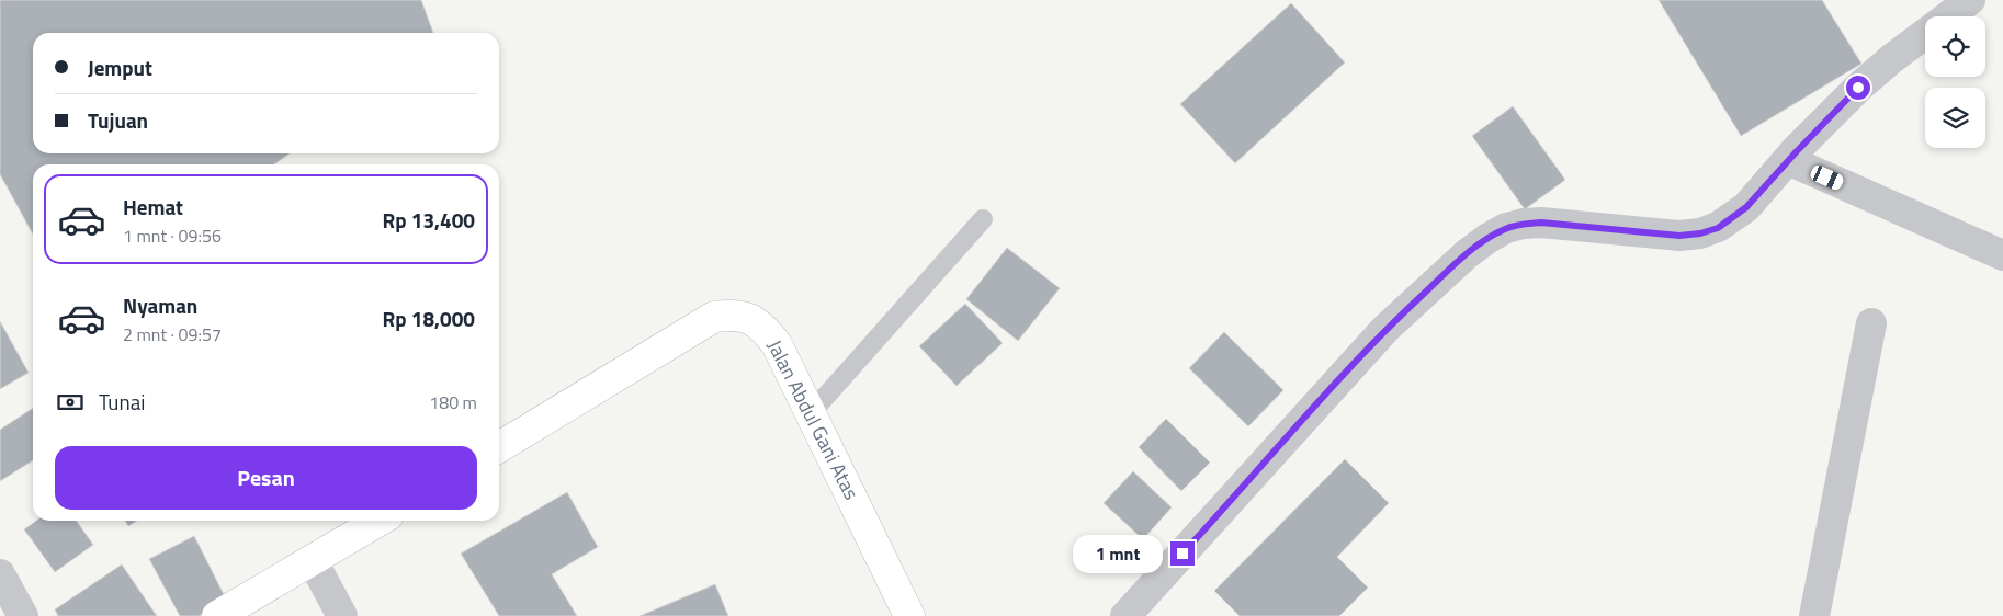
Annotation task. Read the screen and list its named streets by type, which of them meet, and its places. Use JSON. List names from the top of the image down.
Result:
{
  "streets": {
    "street": ["Jalan Abdul Gani Atas"]
  },
  "page": {
    "banner": ["Jemput", "Tujuan"],
    "list": [
      {
        "name": "Hemat",
        "note": "1 mnt · 09:56",
        "value": "Rp 13,400"
      },
      {
        "name": "Nyaman",
        "note": "2 mnt · 09:57",
        "value": "Rp 18,000"
      }
    ],
    "pay": ["Tunai", "180 m"],
    "buttons": "Pesan",
    "bubble": "1 mnt"
  }
}
